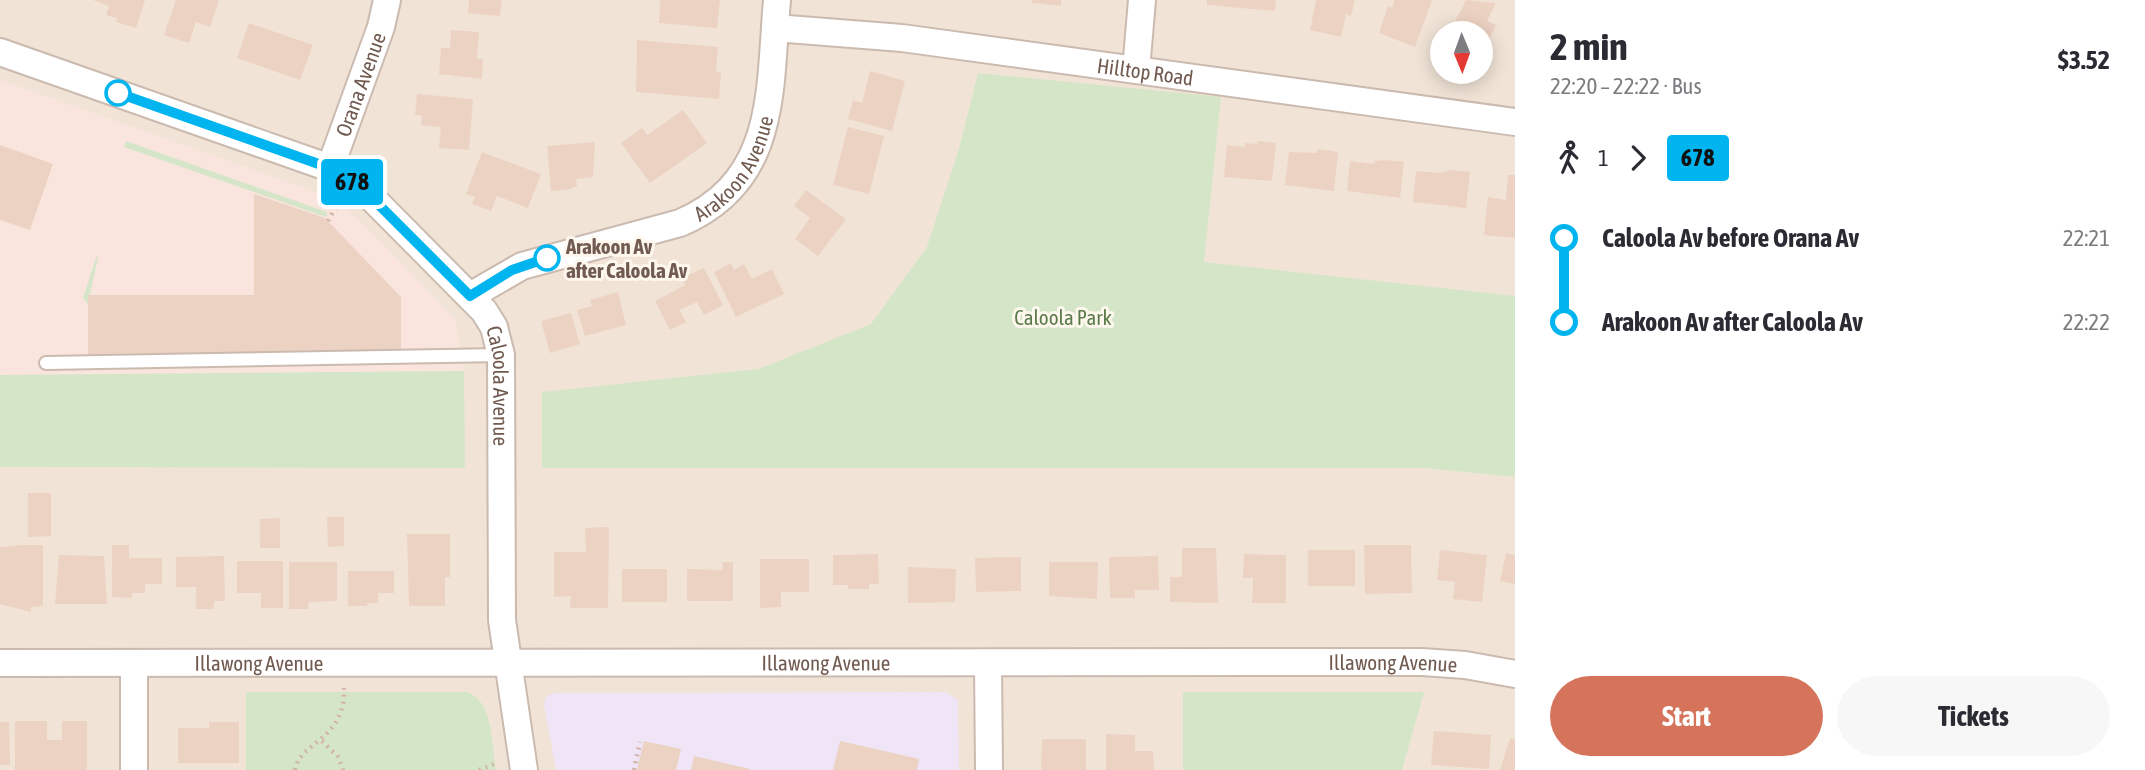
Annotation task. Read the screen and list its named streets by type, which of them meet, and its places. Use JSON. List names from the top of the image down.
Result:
{
  "streets": {
    "street": [
      "Hilltop Road",
      "Orana Avenue",
      "Arakoon Avenue",
      "Caloola Avenue",
      "Illawong Avenue"
    ]
  },
  "crossings": [
    ["Hilltop Road", "Arakoon Avenue"],
    ["Orana Avenue", "Caloola Avenue"],
    ["Arakoon Avenue", "Caloola Avenue"],
    ["Caloola Avenue", "Illawong Avenue"]
  ],
  "parks": ["Caloola Park"],
  "places": ["Arakoon Av after Caloola Av"],
  "lines": ["bus line 678"],
  "north": "bottom",
  "page": {
    "on_map": "678",
    "heading": ["2 min", "22:20 – 22:22 · Bus", "$3.52"],
    "legs": ["1", "678"],
    "list": [
      {
        "name": "Caloola Av before Orana Av",
        "value": "22:21"
      },
      {
        "name": "Arakoon Av after Caloola Av",
        "value": "22:22"
      }
    ],
    "buttons": ["Start", "Tickets"]
  }
}
